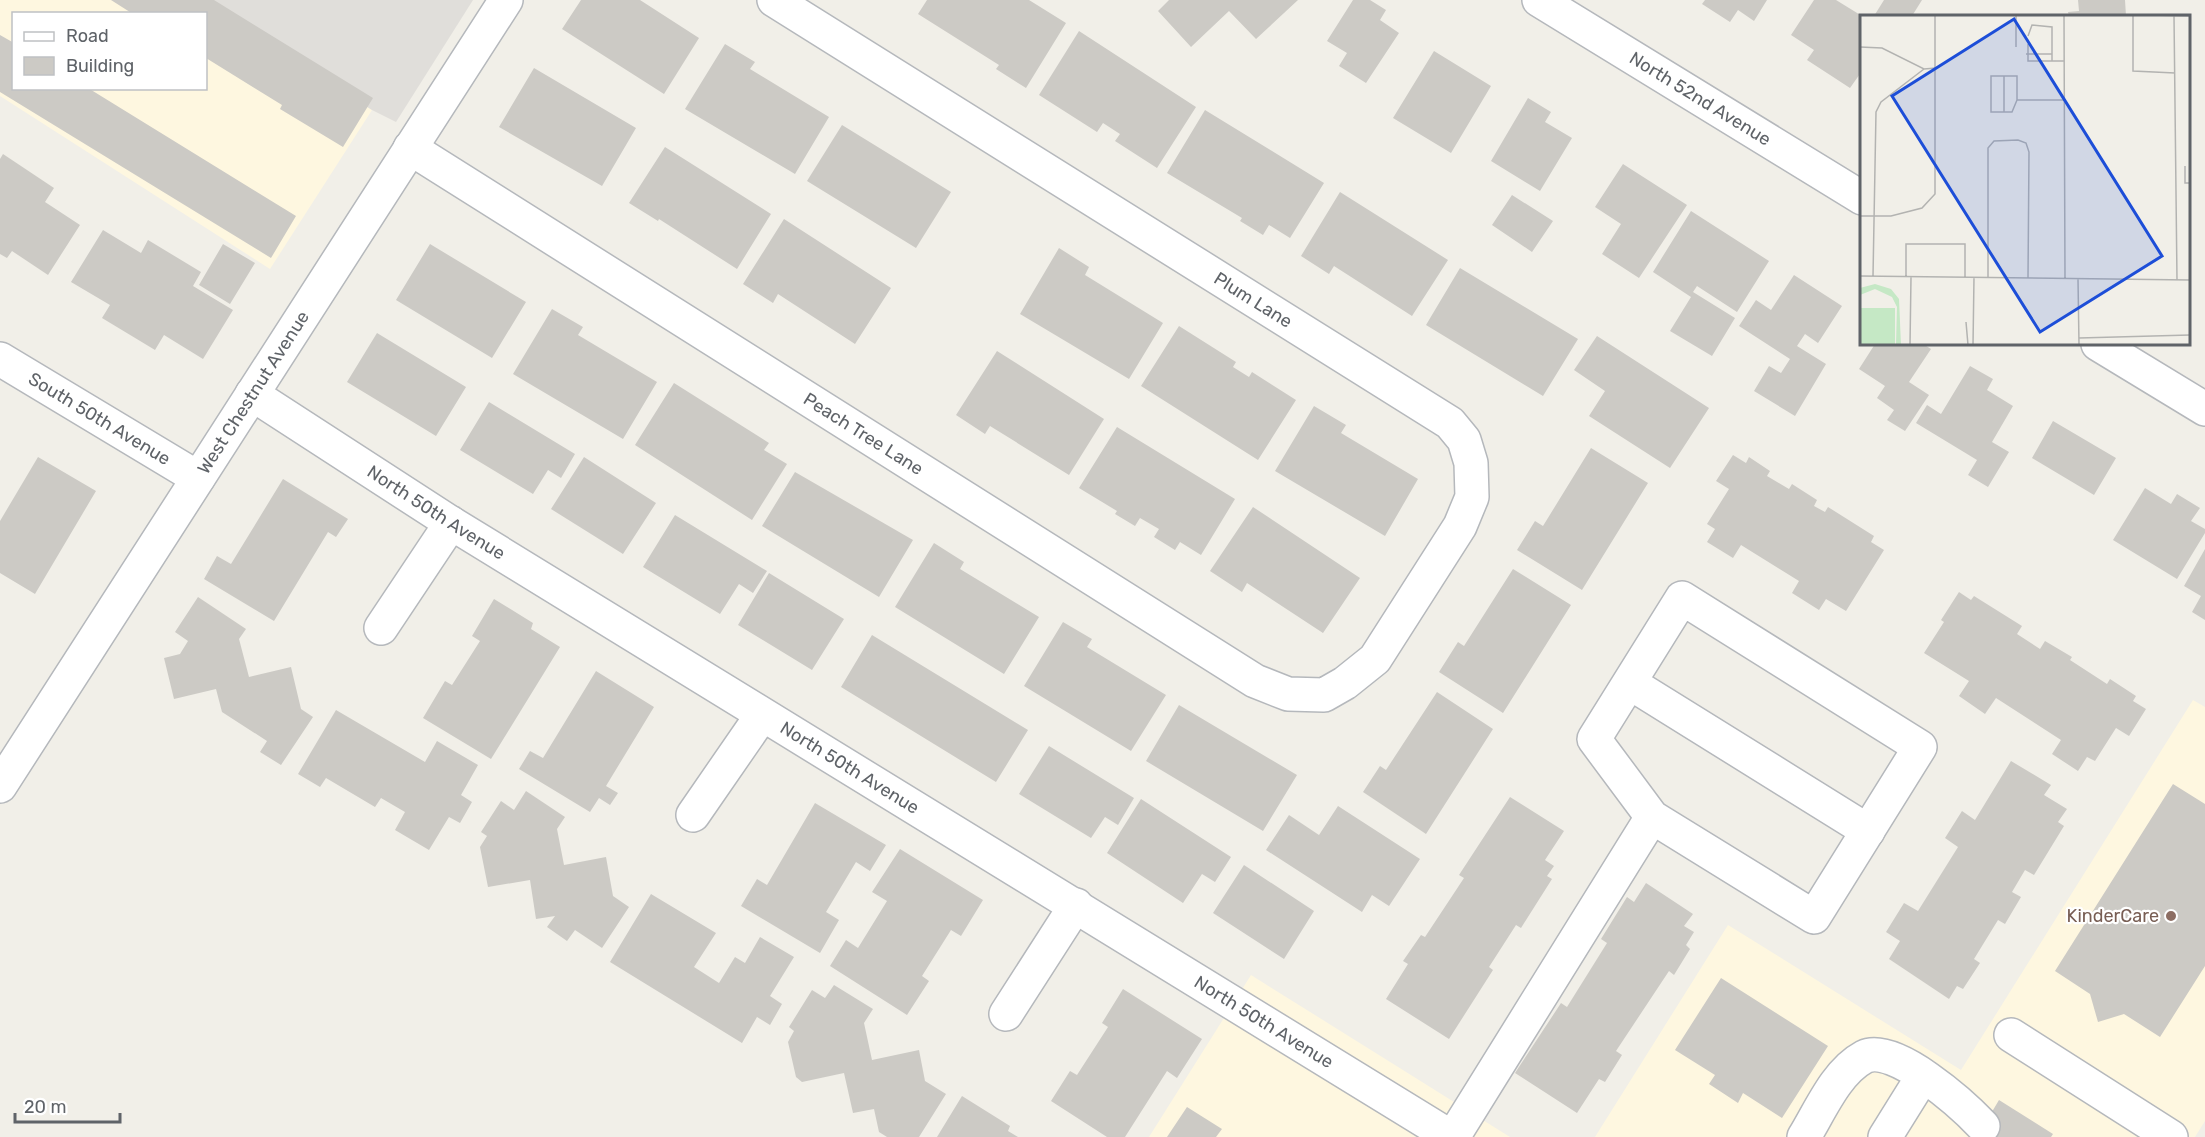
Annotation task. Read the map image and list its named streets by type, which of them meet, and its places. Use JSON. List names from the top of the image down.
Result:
{
  "streets": {
    "street": [
      "North 52nd Avenue",
      "Plum Lane",
      "West Chestnut Avenue",
      "South 50th Avenue",
      "Peach Tree Lane",
      "North 50th Avenue"
    ]
  },
  "crossings": [
    ["Plum Lane", "Peach Tree Lane"],
    ["West Chestnut Avenue", "South 50th Avenue"],
    ["West Chestnut Avenue", "Peach Tree Lane"],
    ["West Chestnut Avenue", "North 50th Avenue"]
  ],
  "places": ["KinderCare"],
  "legend": ["Road", "Building"],
  "scale_bar": "20 m"
}
